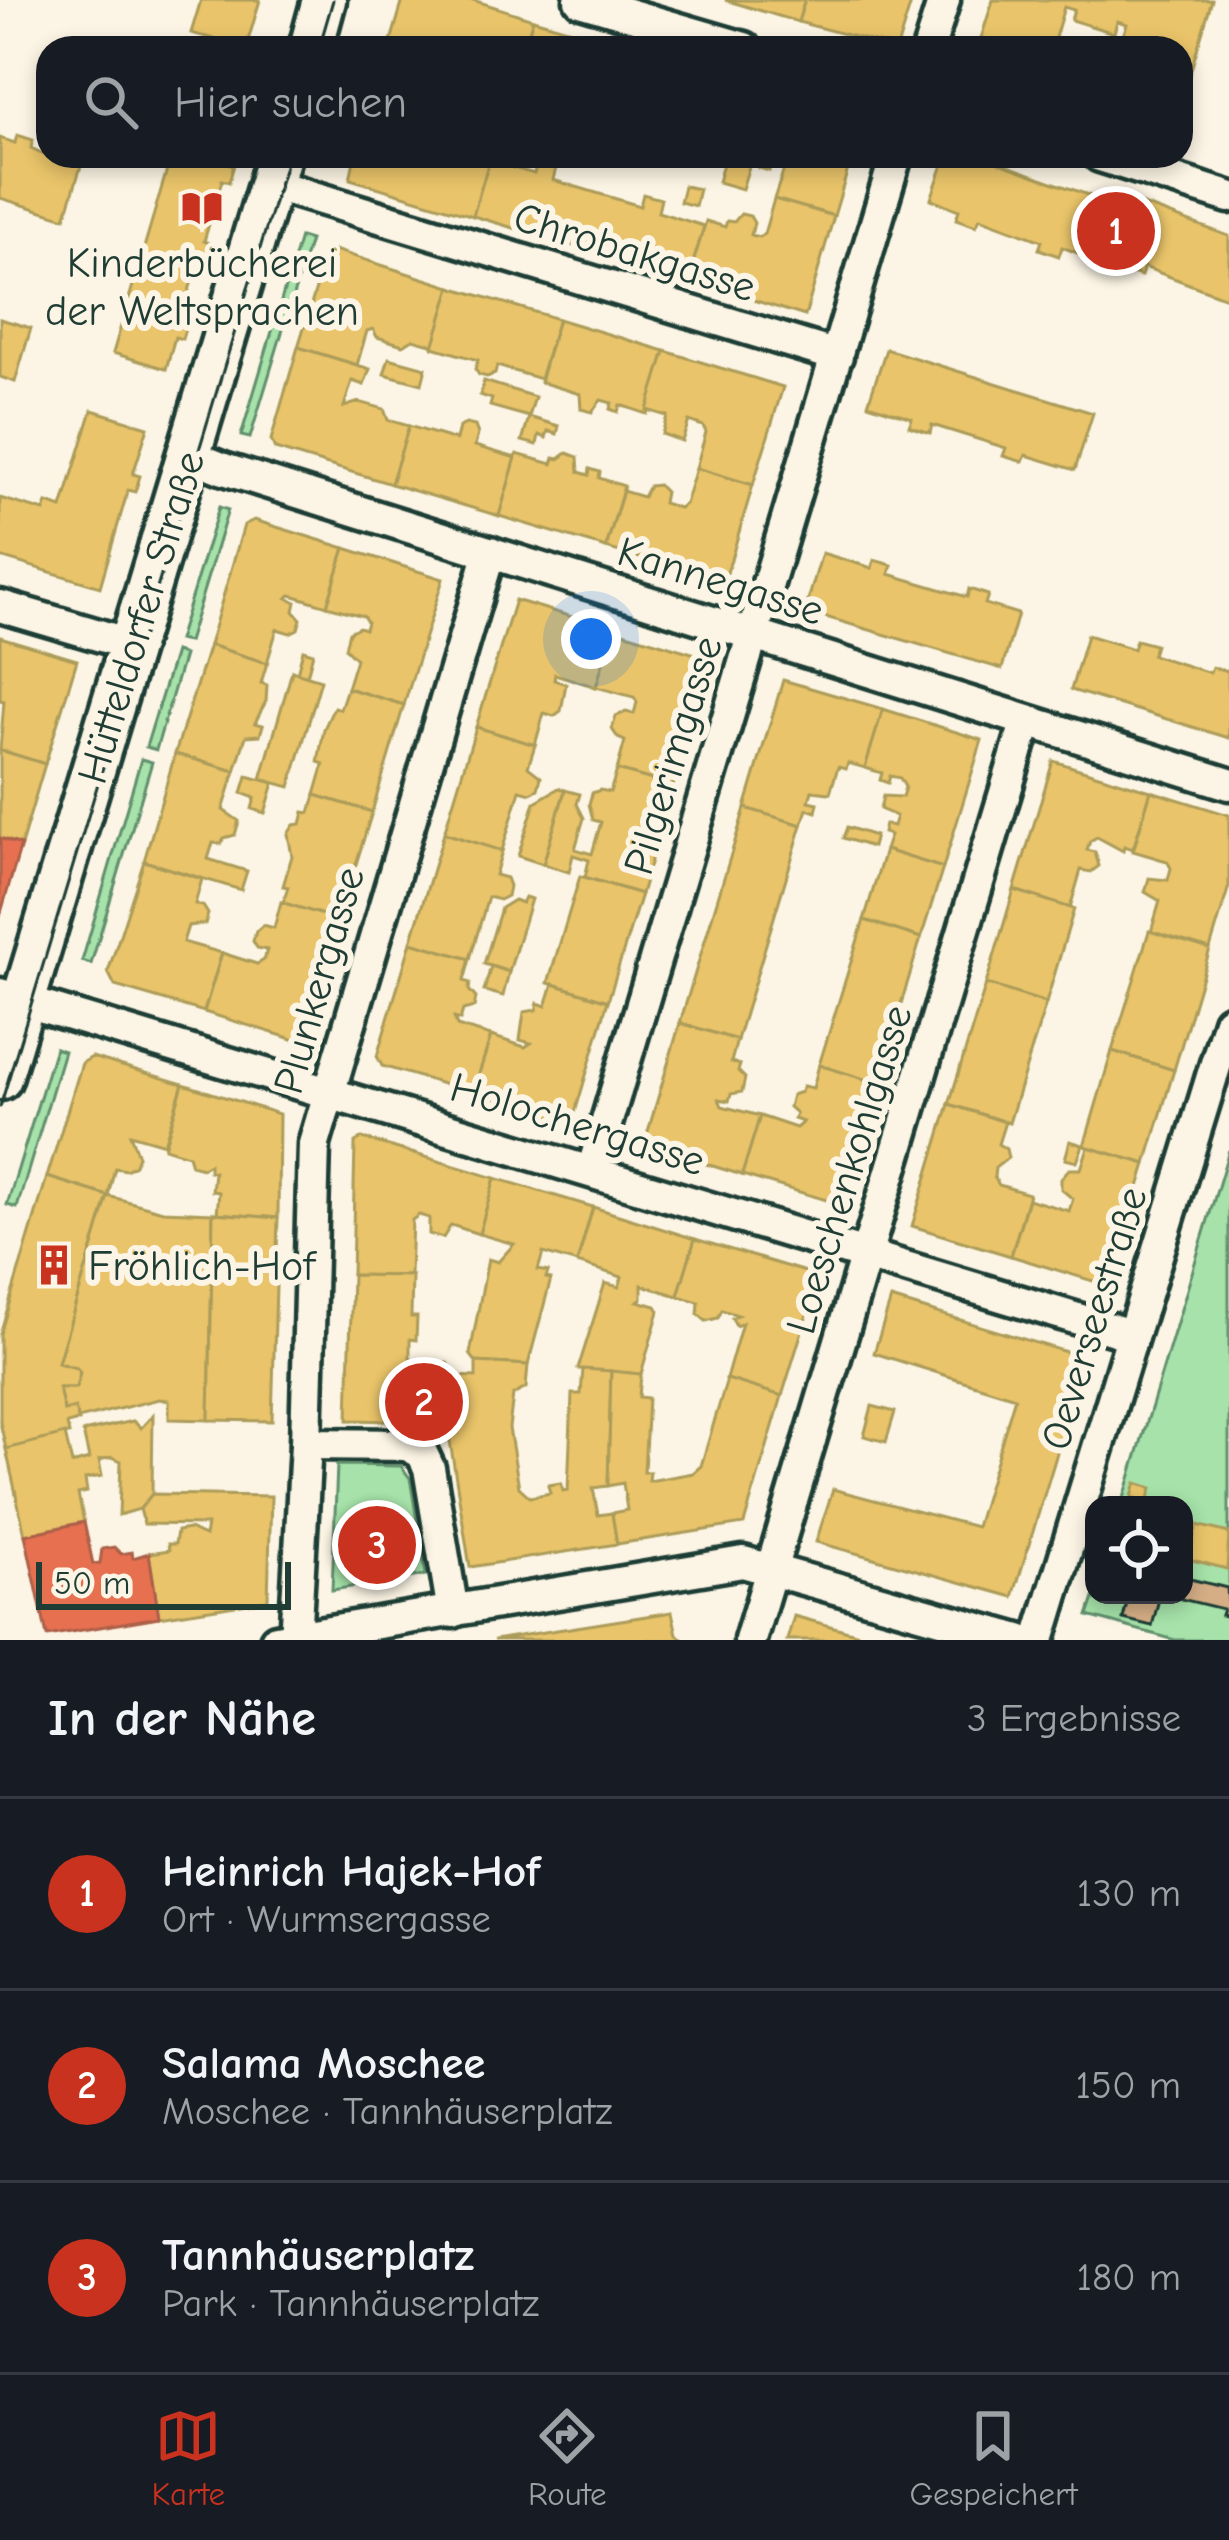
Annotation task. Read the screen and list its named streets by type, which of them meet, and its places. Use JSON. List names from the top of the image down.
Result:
{
  "streets": {
    "main road": ["Hütteldorfer Straße"],
    "street": [
      "Chrobakgasse",
      "Kannegasse",
      "Pilgerimgasse",
      "Plunkergasse",
      "Holochergasse",
      "Loeschenkohlgasse",
      "Oeverseestraße"
    ]
  },
  "crossings": [
    ["Chrobakgasse", "Hütteldorfer Straße"],
    ["Chrobakgasse", "Pilgerimgasse"],
    ["Kannegasse", "Hütteldorfer Straße"],
    ["Kannegasse", "Pilgerimgasse"],
    ["Kannegasse", "Plunkergasse"],
    ["Kannegasse", "Loeschenkohlgasse"],
    ["Hütteldorfer Straße", "Holochergasse"],
    ["Pilgerimgasse", "Holochergasse"],
    ["Plunkergasse", "Holochergasse"],
    ["Holochergasse", "Loeschenkohlgasse"],
    ["Holochergasse", "Oeverseestraße"]
  ],
  "places": {
    "library": ["Kinderbücherei der Weltsprachen"],
    "building": ["Fröhlich-Hof"]
  },
  "scale_bar": "50 m",
  "page": {
    "search": "Hier suchen",
    "pins": ["1", "2", "3"],
    "scale": "50 m",
    "heading": ["In der Nähe", "3 Ergebnisse"],
    "list": [
      {
        "mark": "1",
        "name": "Heinrich Hajek-Hof",
        "note": "Ort · Wurmsergasse",
        "value": "130 m"
      },
      {
        "mark": "2",
        "name": "Salama Moschee",
        "note": "Moschee · Tannhäuserplatz",
        "value": "150 m"
      },
      {
        "mark": "3",
        "name": "Tannhäuserplatz",
        "note": "Park · Tannhäuserplatz",
        "value": "180 m"
      }
    ],
    "nav": ["Karte", "Route", "Gespeichert"]
  }
}
